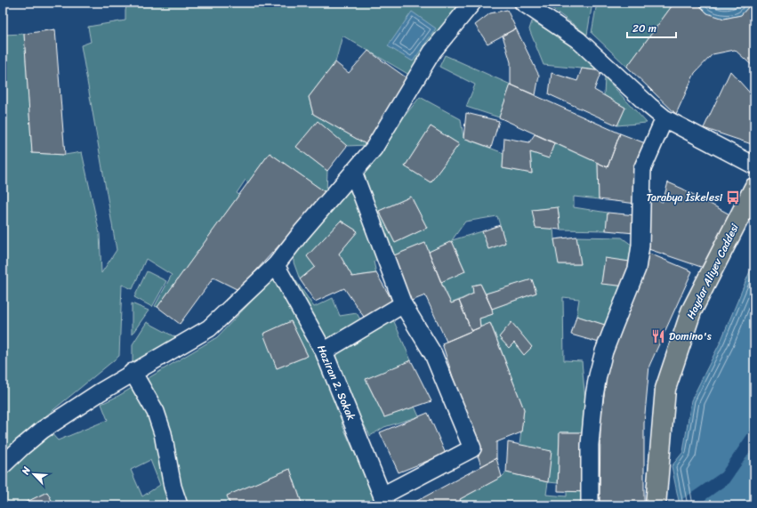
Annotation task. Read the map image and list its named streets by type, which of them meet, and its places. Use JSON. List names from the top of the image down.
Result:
{
  "streets": {
    "main road": ["Haydar Aliyev Caddesi"],
    "street": ["Haziran 2. Sokak"]
  },
  "places": {
    "bus stop": ["Tarabya İskelesi"],
    "restaurant": ["Domino's"]
  },
  "scale_bar": "20 m",
  "north": "top left"
}
